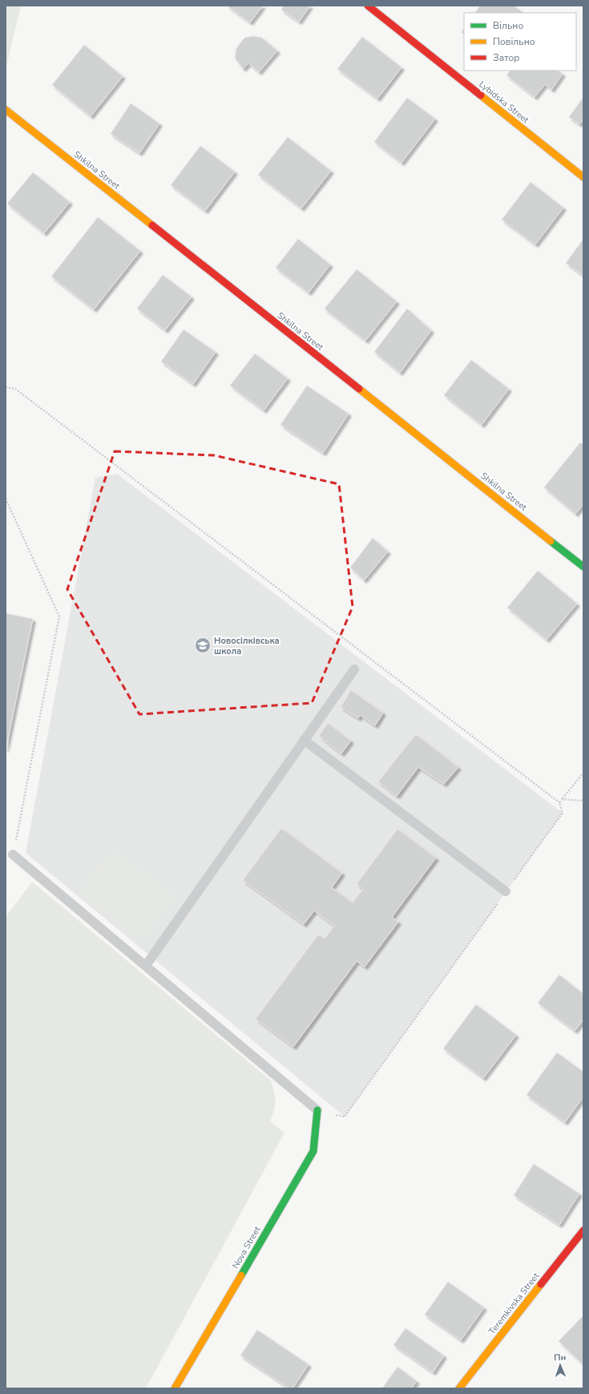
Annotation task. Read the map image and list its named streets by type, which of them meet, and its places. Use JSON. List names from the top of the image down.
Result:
{
  "streets": {
    "street": [
      "Lybidska Street",
      "Shkilna Street",
      "Nova Street",
      "Teremkivska Street"
    ]
  },
  "places": {
    "school or university": ["Новосілківська школа"]
  },
  "legend": ["Вільно", "Повільно", "Затор"],
  "north": "top"
}
